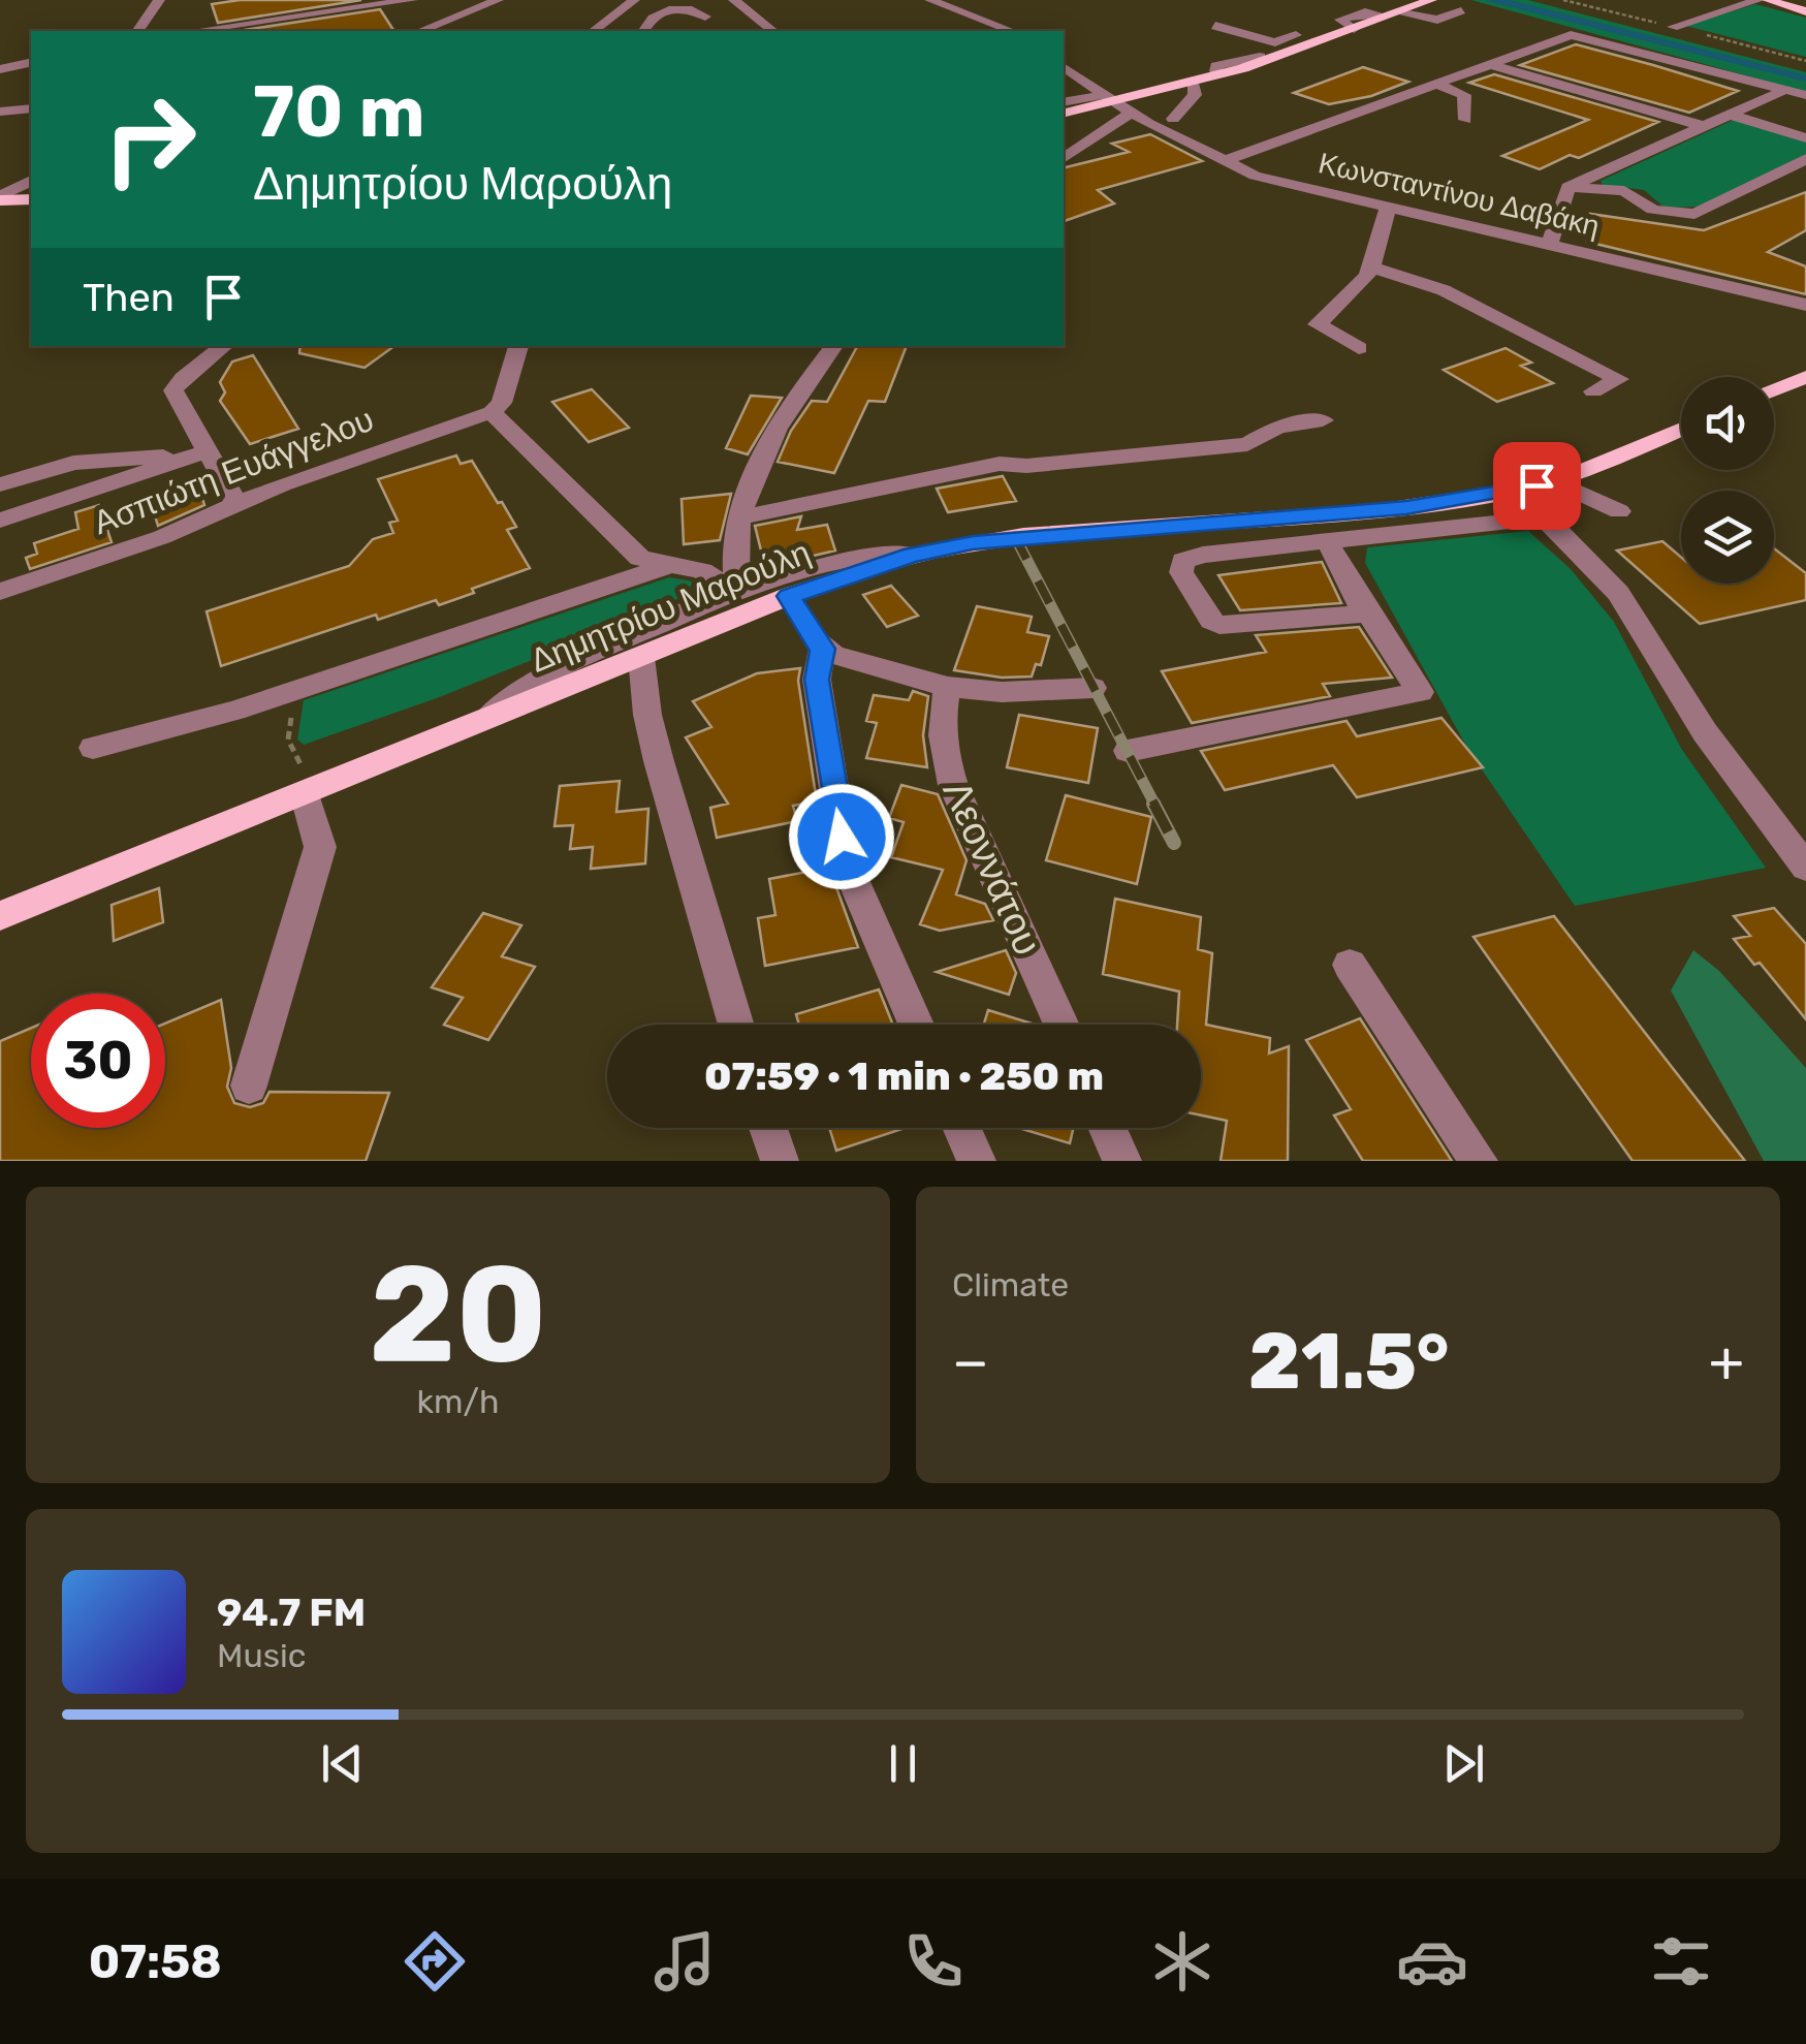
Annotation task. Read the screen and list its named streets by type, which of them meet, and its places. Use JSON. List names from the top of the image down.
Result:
{
  "streets": {
    "main road": ["Δημητρίου Μαρούλη"],
    "street": ["Κωνσταντίνου Δαβάκη", "Ασπιώτη Ευάγγελου", "Λεοννάτου"]
  },
  "page": {
    "turn": ["70 m", "Δημητρίου Μαρούλη"],
    "then": "Then",
    "limit": "30",
    "trip": "07:59 · 1 min · 250 m",
    "tile": [
      ["20", "km/h"],
      "Climate"
    ],
    "heat": ["−", "21.5°", "+"],
    "song": ["94.7 FM", "Music"],
    "tabs": "07:58"
  }
}
